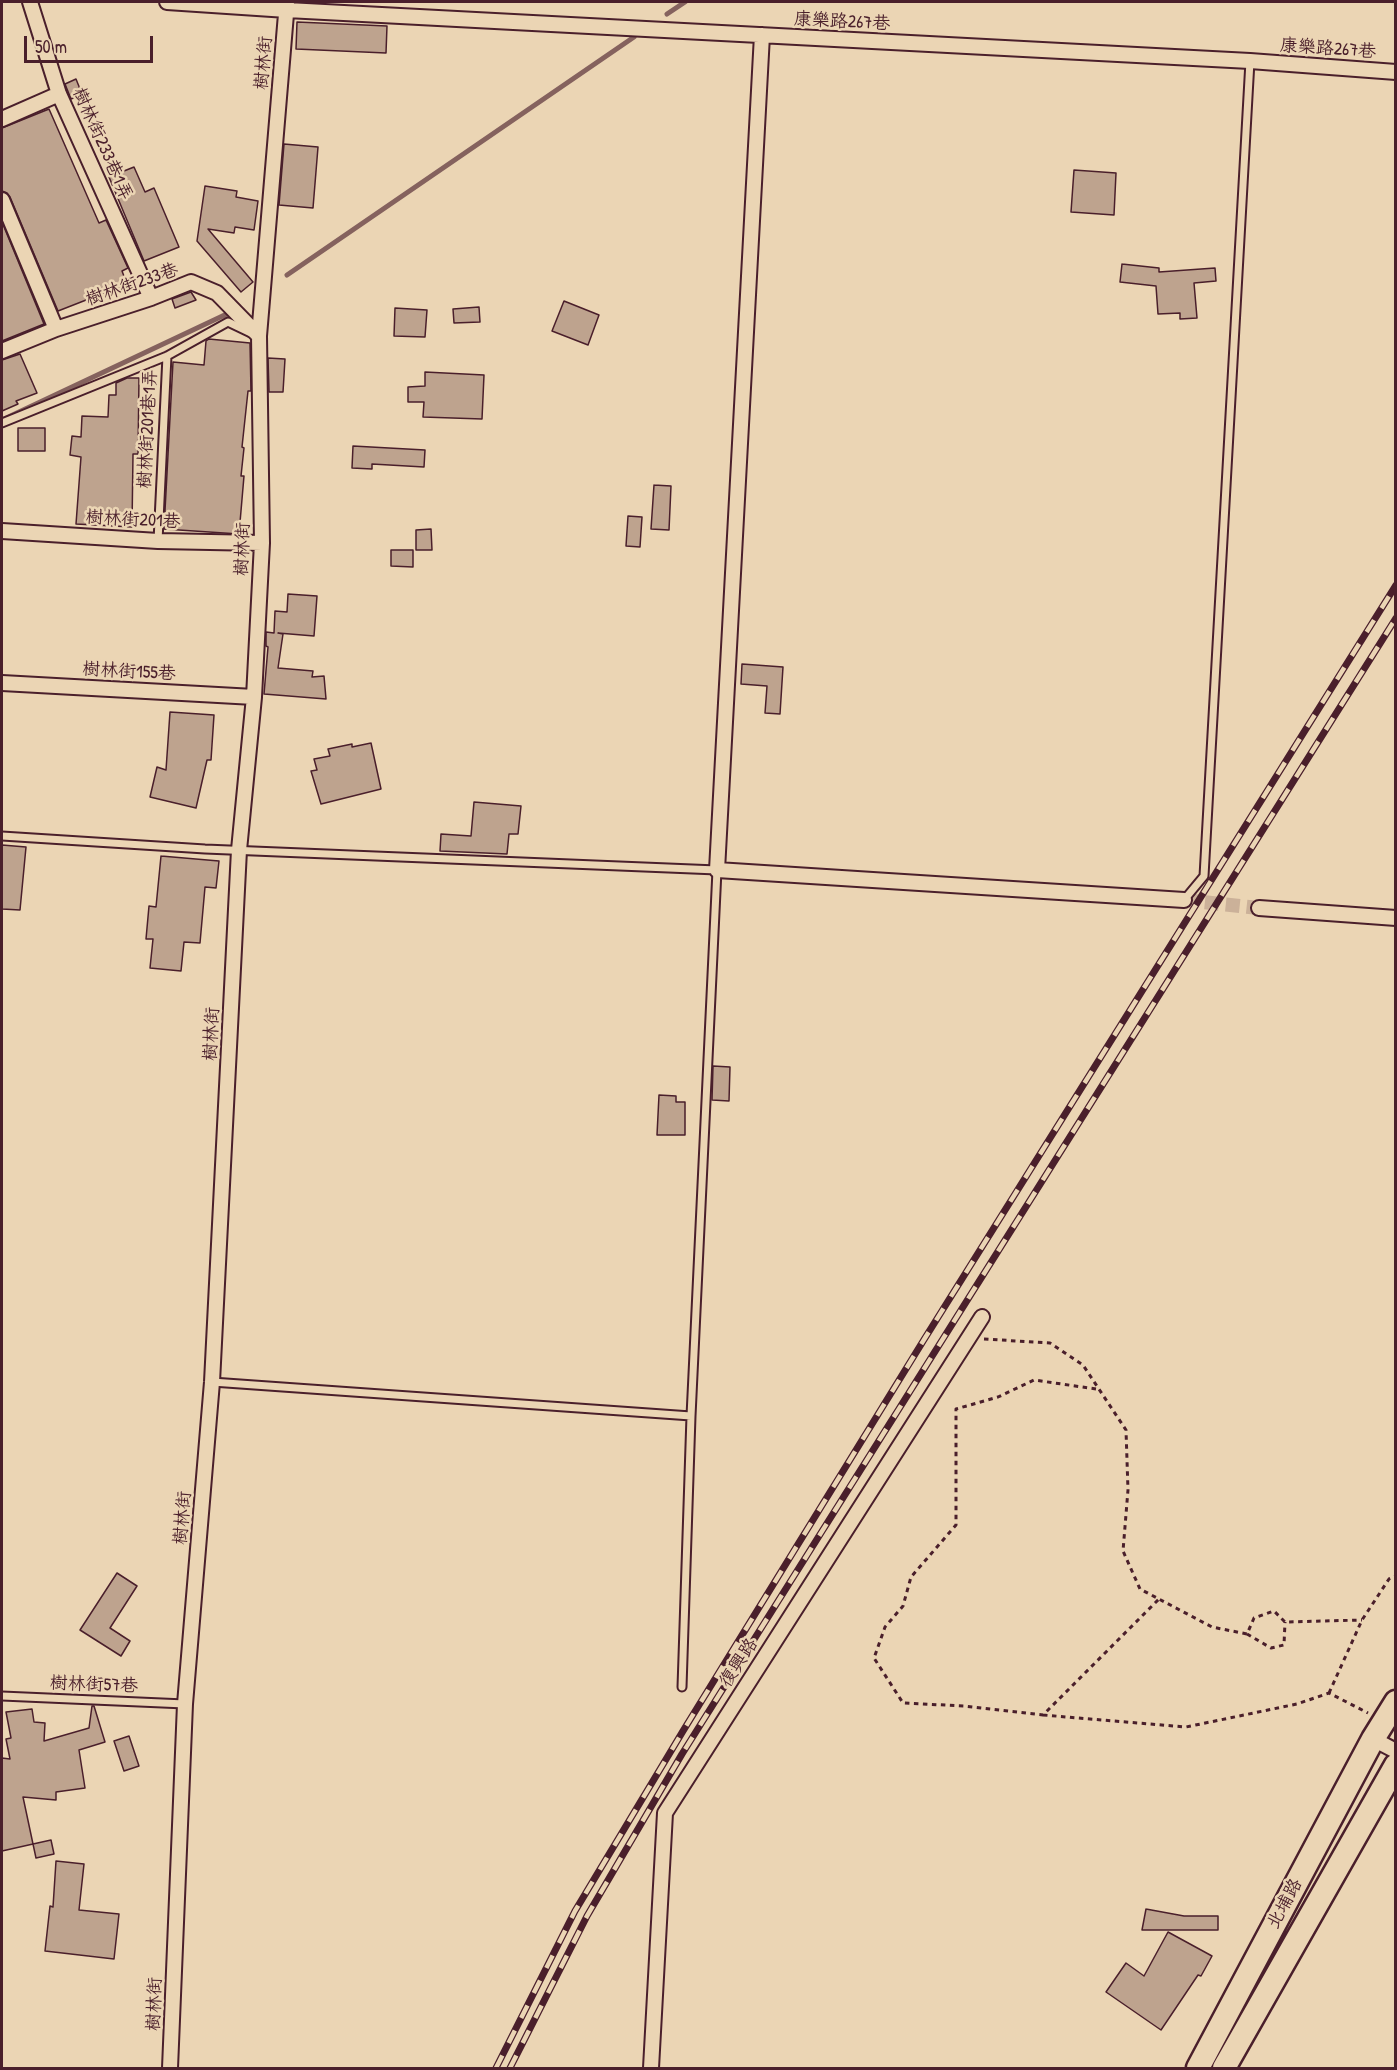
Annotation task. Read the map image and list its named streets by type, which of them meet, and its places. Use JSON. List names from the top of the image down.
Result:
{
  "streets": {
    "main road": ["北埔路"],
    "street": [
      "康樂路267巷",
      "樹林街",
      "樹林街233巷1弄",
      "樹林街233巷",
      "樹林街201巷",
      "樹林街155巷",
      "復興路"
    ],
    "lane": ["樹林街201巷1弄", "樹林街57巷"]
  },
  "crossings": [
    ["康樂路267巷", "樹林街"],
    ["樹林街", "樹林街233巷"],
    ["樹林街", "樹林街201巷"],
    ["樹林街", "樹林街155巷"],
    ["樹林街", "樹林街57巷"],
    ["樹林街233巷1弄", "樹林街233巷"],
    ["樹林街201巷1弄", "樹林街201巷"]
  ],
  "scale_bar": "50 m"
}
